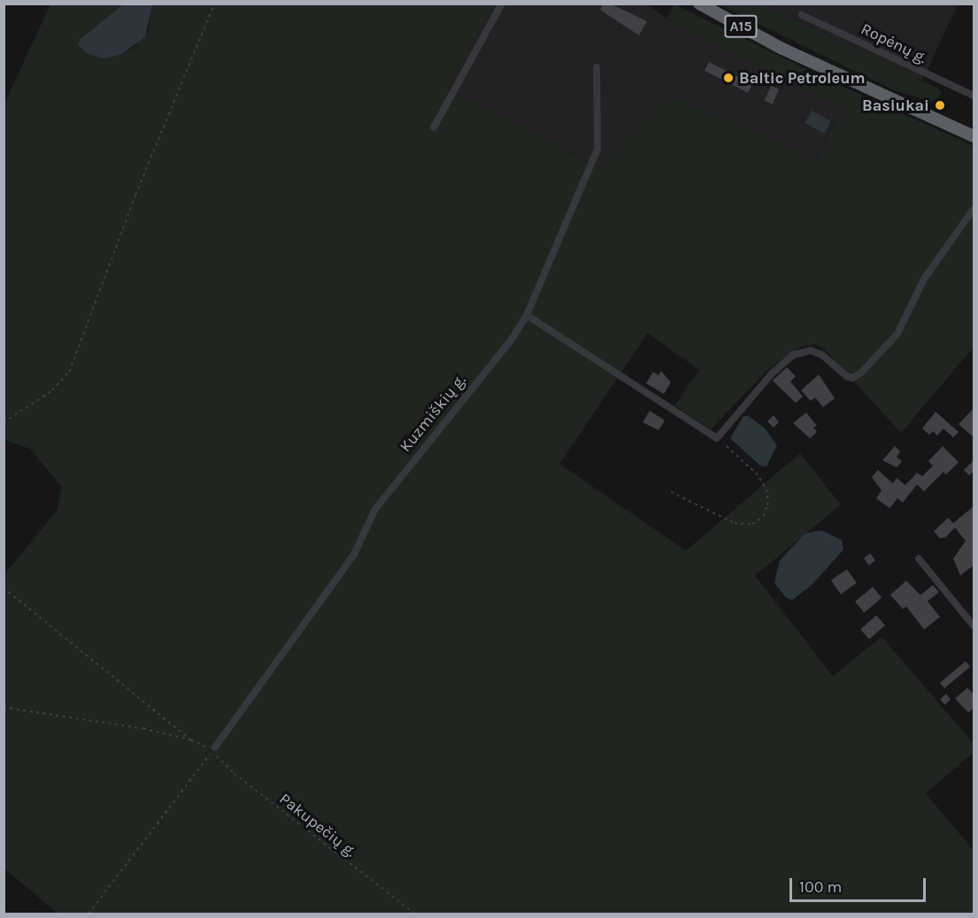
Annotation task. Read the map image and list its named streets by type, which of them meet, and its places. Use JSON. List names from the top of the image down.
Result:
{
  "streets": {
    "highway": ["A15"],
    "street": ["Ropėnų g.", "Kuzmiškių g."],
    "path": ["Pakupečių g."]
  },
  "crossings": [
    ["Kuzmiškių g.", "Pakupečių g."]
  ],
  "places": ["Baltic Petroleum", "Basiukai"],
  "scale_bar": "100 m"
}
